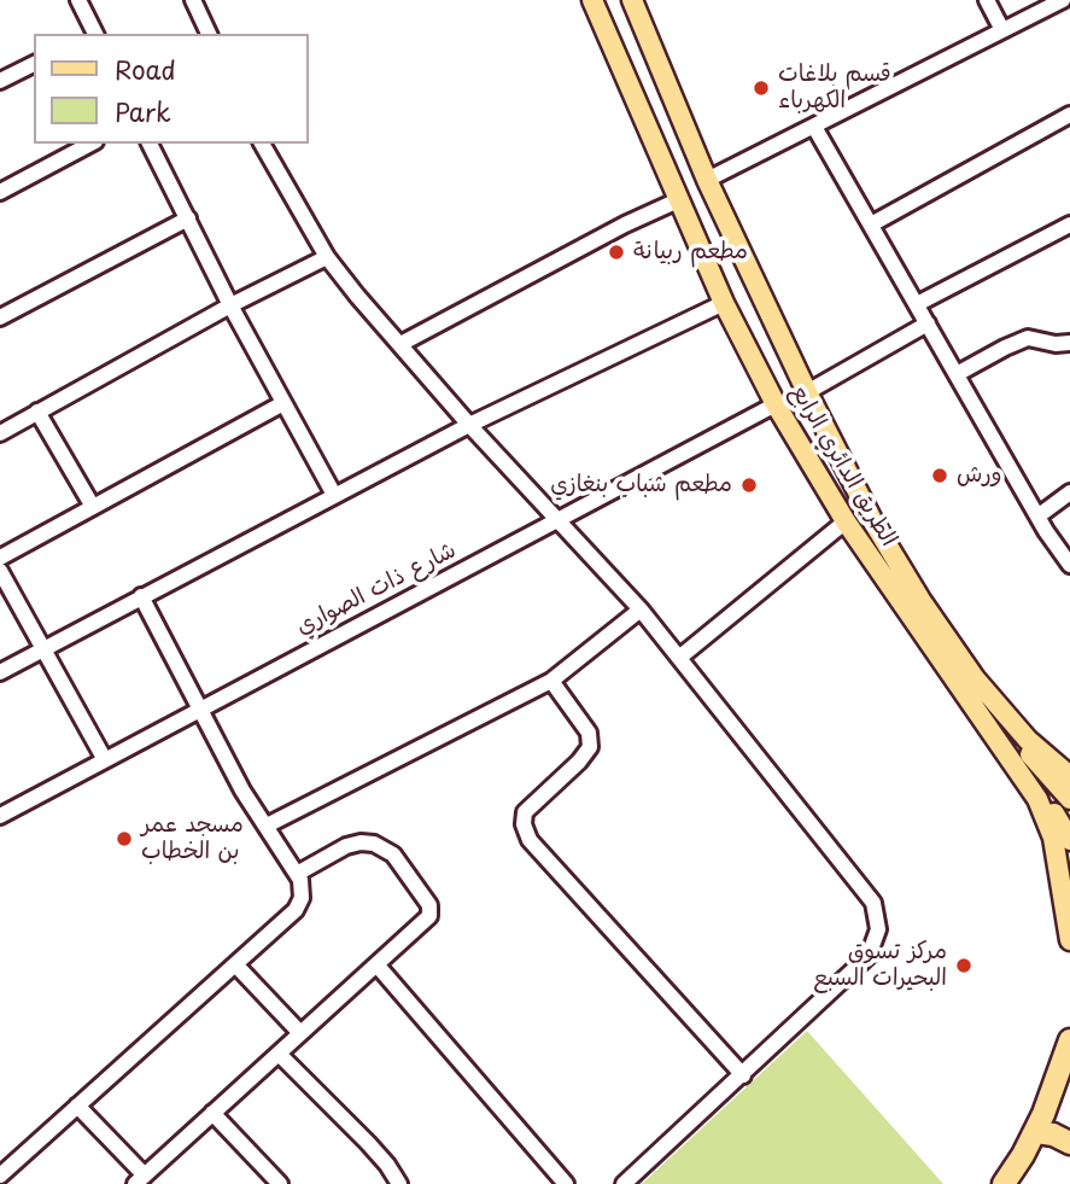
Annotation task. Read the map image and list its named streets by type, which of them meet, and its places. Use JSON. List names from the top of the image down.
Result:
{
  "streets": {
    "main road": ["الطريق الدائري الرابع"],
    "street": ["شارع ذات الصواري"]
  },
  "crossings": [
    ["الطريق الدائري الرابع", "شارع ذات الصواري"]
  ],
  "places": [
    "قسم بلاغات الكهرباء",
    "مطعم ربيانة",
    "ورش",
    "مطعم شباب بنغازي",
    "مسجد عمر بن الخطاب",
    "مركز تسوق البحيرات السبع"
  ],
  "legend": ["Road", "Park"]
}
